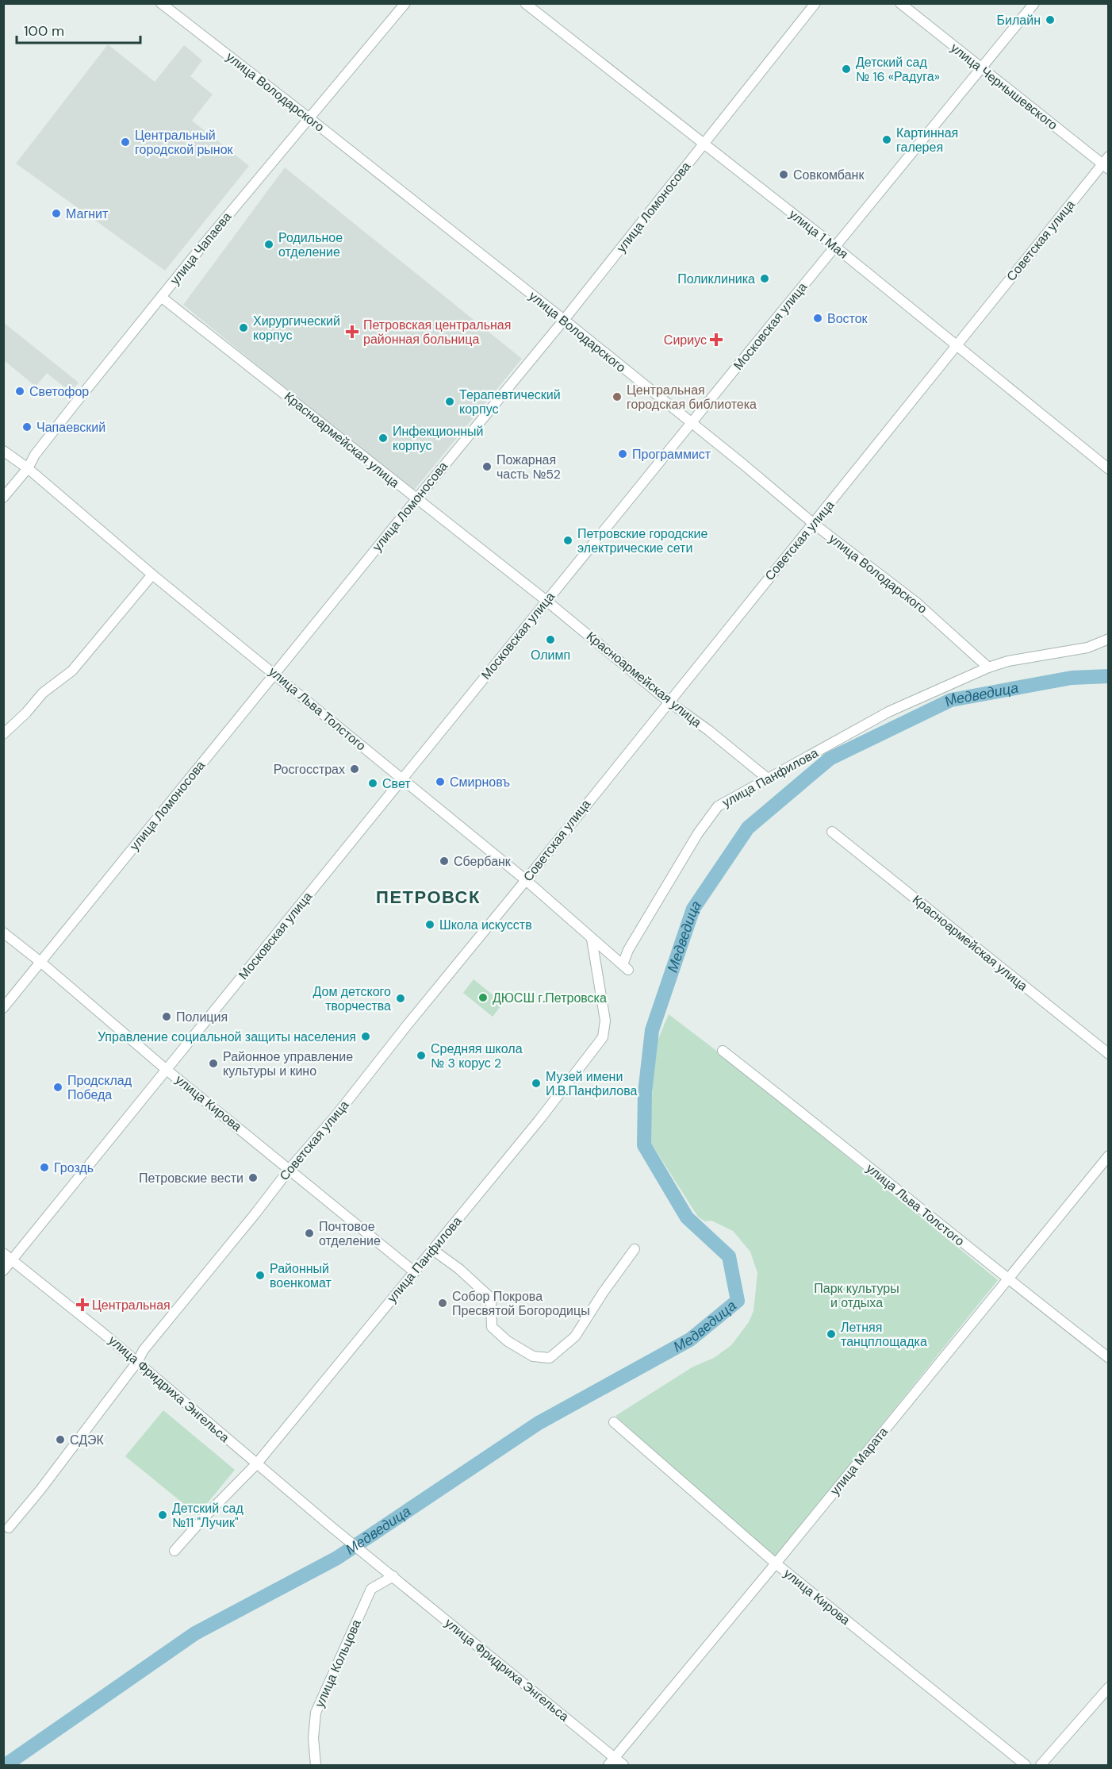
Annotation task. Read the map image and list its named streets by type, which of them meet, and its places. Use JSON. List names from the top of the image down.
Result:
{
  "streets": {
    "street": [
      "улица Чернышевского",
      "улица Володарского",
      "улица Ломоносова",
      "улица 1 Мая",
      "Советская улица",
      "улица Чапаева",
      "Московская улица",
      "Красноармейская улица",
      "улица Льва Толстого",
      "улица Панфилова",
      "улица Кирова",
      "улица Фридриха Энгельса",
      "улица Марата",
      "улица Кольцова"
    ]
  },
  "crossings": [
    ["улица Чернышевского", "Советская улица"],
    ["улица Чернышевского", "Московская улица"],
    ["улица Володарского", "улица Ломоносова"],
    ["улица Володарского", "Советская улица"],
    ["улица Володарского", "улица Чапаева"],
    ["улица Володарского", "Московская улица"],
    ["улица Володарского", "улица Панфилова"],
    ["улица Ломоносова", "улица 1 Мая"],
    ["улица Ломоносова", "Красноармейская улица"],
    ["улица Ломоносова", "улица Льва Толстого"],
    ["улица Ломоносова", "улица Кирова"],
    ["улица 1 Мая", "Советская улица"],
    ["улица 1 Мая", "Московская улица"],
    ["Советская улица", "Красноармейская улица"],
    ["Советская улица", "улица Льва Толстого"],
    ["Советская улица", "улица Кирова"],
    ["Советская улица", "улица Фридриха Энгельса"],
    ["улица Чапаева", "Красноармейская улица"],
    ["улица Чапаева", "улица Льва Толстого"],
    ["Московская улица", "Красноармейская улица"],
    ["Московская улица", "улица Льва Толстого"],
    ["Московская улица", "улица Кирова"],
    ["Московская улица", "улица Фридриха Энгельса"],
    ["Красноармейская улица", "улица Панфилова"],
    ["улица Льва Толстого", "улица Панфилова"],
    ["улица Льва Толстого", "улица Марата"],
    ["улица Панфилова", "улица Кирова"],
    ["улица Панфилова", "улица Фридриха Энгельса"],
    ["улица Кирова", "улица Марата"],
    ["улица Фридриха Энгельса", "улица Марата"],
    ["улица Фридриха Энгельса", "улица Кольцова"]
  ],
  "districts": ["ПЕТРОВСК"],
  "water": ["Медведица"],
  "parks": ["Парк культуры и отдыха"],
  "places": {
    "other": [
      "Билайн",
      "Детский сад № 16 «Радуга»",
      "Картинная галерея",
      "Центральный городской рынок",
      "Совкомбанк",
      "Магнит",
      "Родильное отделение",
      "Поликлиника",
      "Восток",
      "Хирургический корпус",
      "Светофор",
      "Центральная городская библиотека",
      "Терапевтический корпус",
      "Чапаевский",
      "Инфекционный корпус",
      "Программист",
      "Пожарная часть №52",
      "Петровские городские электрические сети",
      "Олимп",
      "Росгосстрах",
      "Смирновъ",
      "Свет",
      "Сбербанк",
      "Школа искусств",
      "ДЮСШ г.Петровска",
      "Дом детского творчества",
      "Полиция",
      "Управление социальной защиты населения",
      "Средняя школа № 3 корус 2",
      "Районное управление культуры и кино",
      "Музей имени И.В.Панфилова",
      "Продсклад Победа",
      "Гроздь",
      "Петровские вести",
      "Почтовое отделение",
      "Районный военкомат",
      "Собор Покрова Пресвятой Богородицы",
      "Летняя танцплощадка",
      "СДЭК",
      "Детский сад №11 \"Лучик\""
    ],
    "health": ["Петровская центральная районная больница", "Сириус", "Центральная"]
  },
  "scale_bar": "100 m"
}
